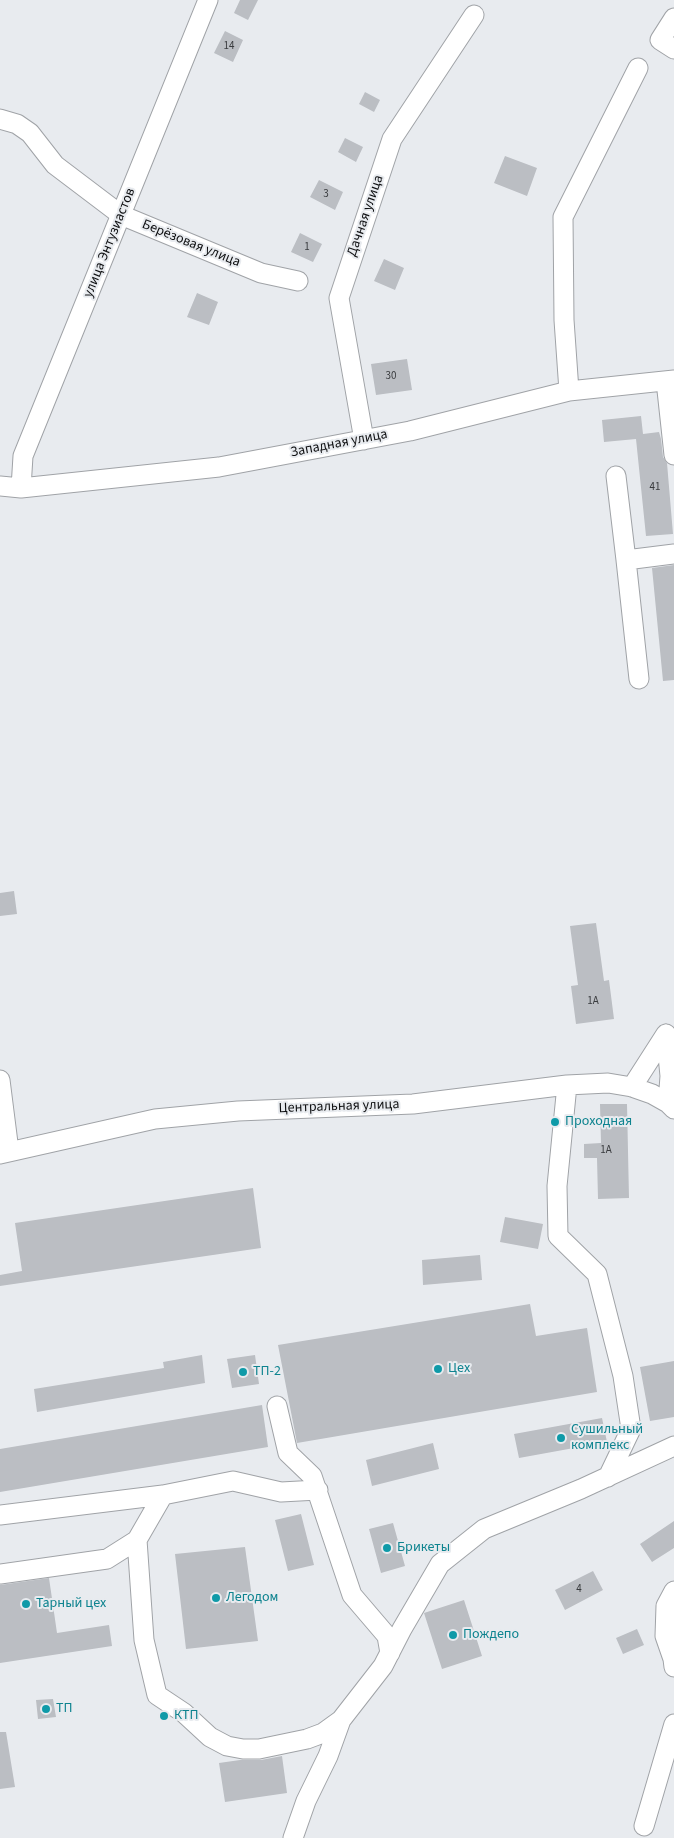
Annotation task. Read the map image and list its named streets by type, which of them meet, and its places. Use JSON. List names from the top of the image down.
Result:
{
  "streets": {
    "street": [
      "Дачная улица",
      "улица Энтузиастов",
      "Берёзовая улица",
      "Западная улица",
      "Центральная улица"
    ]
  },
  "crossings": [
    ["Дачная улица", "Западная улица"],
    ["улица Энтузиастов", "Берёзовая улица"],
    ["улица Энтузиастов", "Западная улица"]
  ],
  "places": [
    "Проходная",
    "Цех",
    "ТП-2",
    "Сушильный комплекс",
    "Брикеты",
    "Легодом",
    "Тарный цех",
    "Пождепо",
    "ТП",
    "КТП"
  ],
  "house_numbers": [
    "14",
    "3",
    "1",
    "30",
    "41",
    "1А",
    "1А",
    "4"
  ]
}
